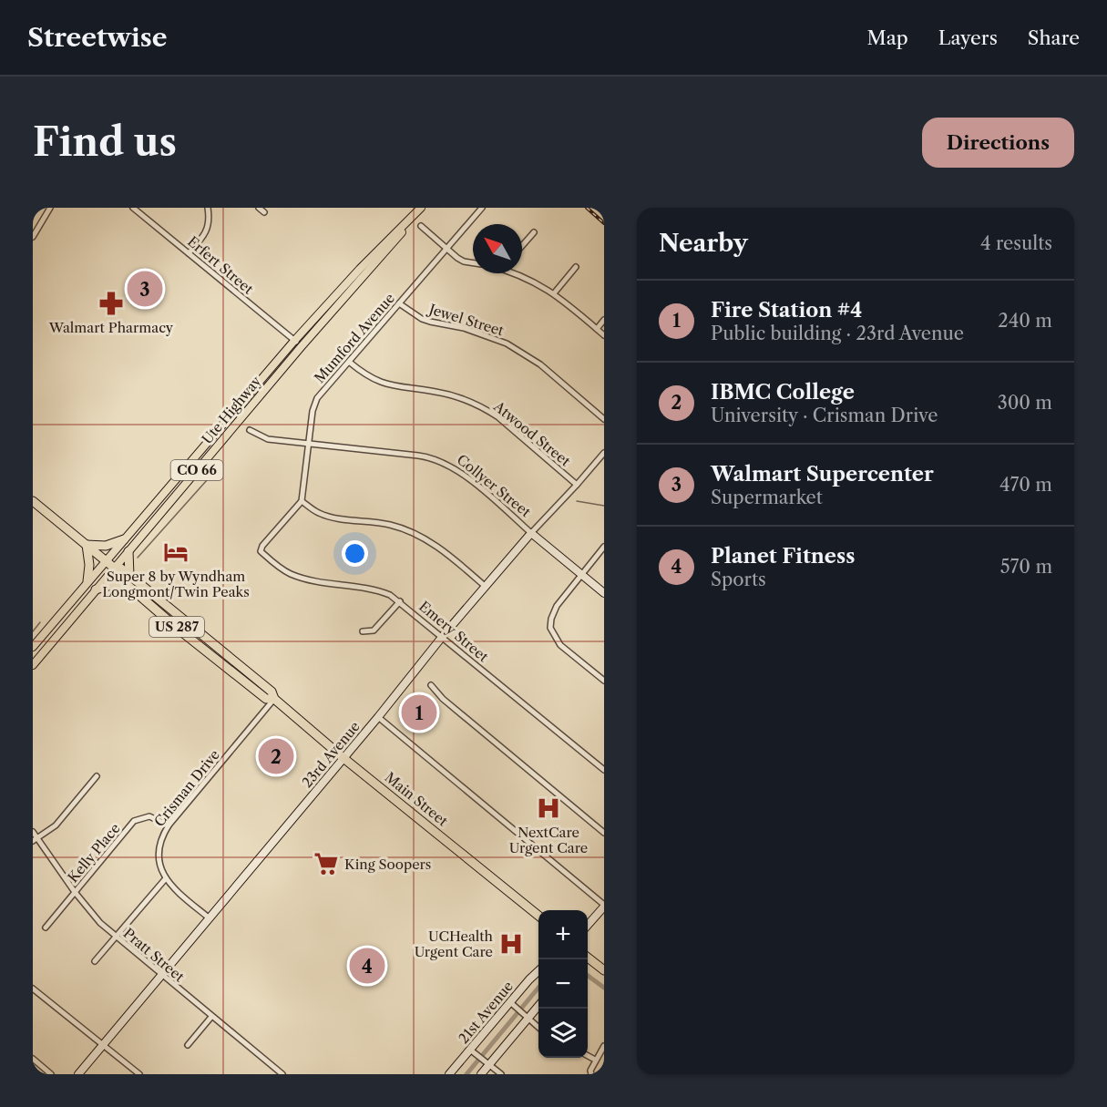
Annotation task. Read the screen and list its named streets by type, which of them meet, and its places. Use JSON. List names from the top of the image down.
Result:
{
  "streets": {
    "highway": ["US 287", "Main Street"],
    "main road": ["Ute Highway", "CO 66"],
    "street": [
      "Erfert Street",
      "Jewel Street",
      "Mumford Avenue",
      "Atwood Street",
      "Collyer Street",
      "Emery Street",
      "23rd Avenue",
      "Crisman Drive",
      "Kelly Place",
      "Pratt Street",
      "21st Avenue"
    ]
  },
  "crossings": [
    ["Erfert Street", "Ute Highway"],
    ["Jewel Street", "Mumford Avenue"],
    ["Mumford Avenue", "Atwood Street"],
    ["Mumford Avenue", "Collyer Street"],
    ["Mumford Avenue", "Emery Street"],
    ["Ute Highway", "Main Street"],
    ["Atwood Street", "23rd Avenue"],
    ["Collyer Street", "23rd Avenue"],
    ["Emery Street", "23rd Avenue"],
    ["23rd Avenue", "Crisman Drive"],
    ["23rd Avenue", "Main Street"],
    ["23rd Avenue", "Pratt Street"],
    ["Crisman Drive", "Main Street"],
    ["Crisman Drive", "Kelly Place"],
    ["Kelly Place", "Pratt Street"]
  ],
  "places": {
    "pharmacy": ["Walmart Pharmacy"],
    "hotel": ["Super 8 by Wyndham Longmont/Twin Peaks"],
    "hospital": ["NextCare Urgent Care", "UCHealth Urgent Care"],
    "supermarket": ["King Soopers"]
  },
  "north": "top left",
  "page": {
    "header": "Streetwise",
    "nav": ["Map", "Layers", "Share"],
    "buttons": "Directions",
    "title": "Find us",
    "heading": ["Nearby", "4 results"],
    "pins": [
      "3",
      "1",
      "2",
      "4"
    ],
    "list": [
      {
        "mark": "1",
        "name": "Fire Station #4",
        "note": "Public building · 23rd Avenue",
        "value": "240 m"
      },
      {
        "mark": "2",
        "name": "IBMC College",
        "note": "University · Crisman Drive",
        "value": "300 m"
      },
      {
        "mark": "3",
        "name": "Walmart Supercenter",
        "note": "Supermarket",
        "value": "470 m"
      },
      {
        "mark": "4",
        "name": "Planet Fitness",
        "note": "Sports",
        "value": "570 m"
      }
    ],
    "map_buttons": ["+", "−"]
  }
}
